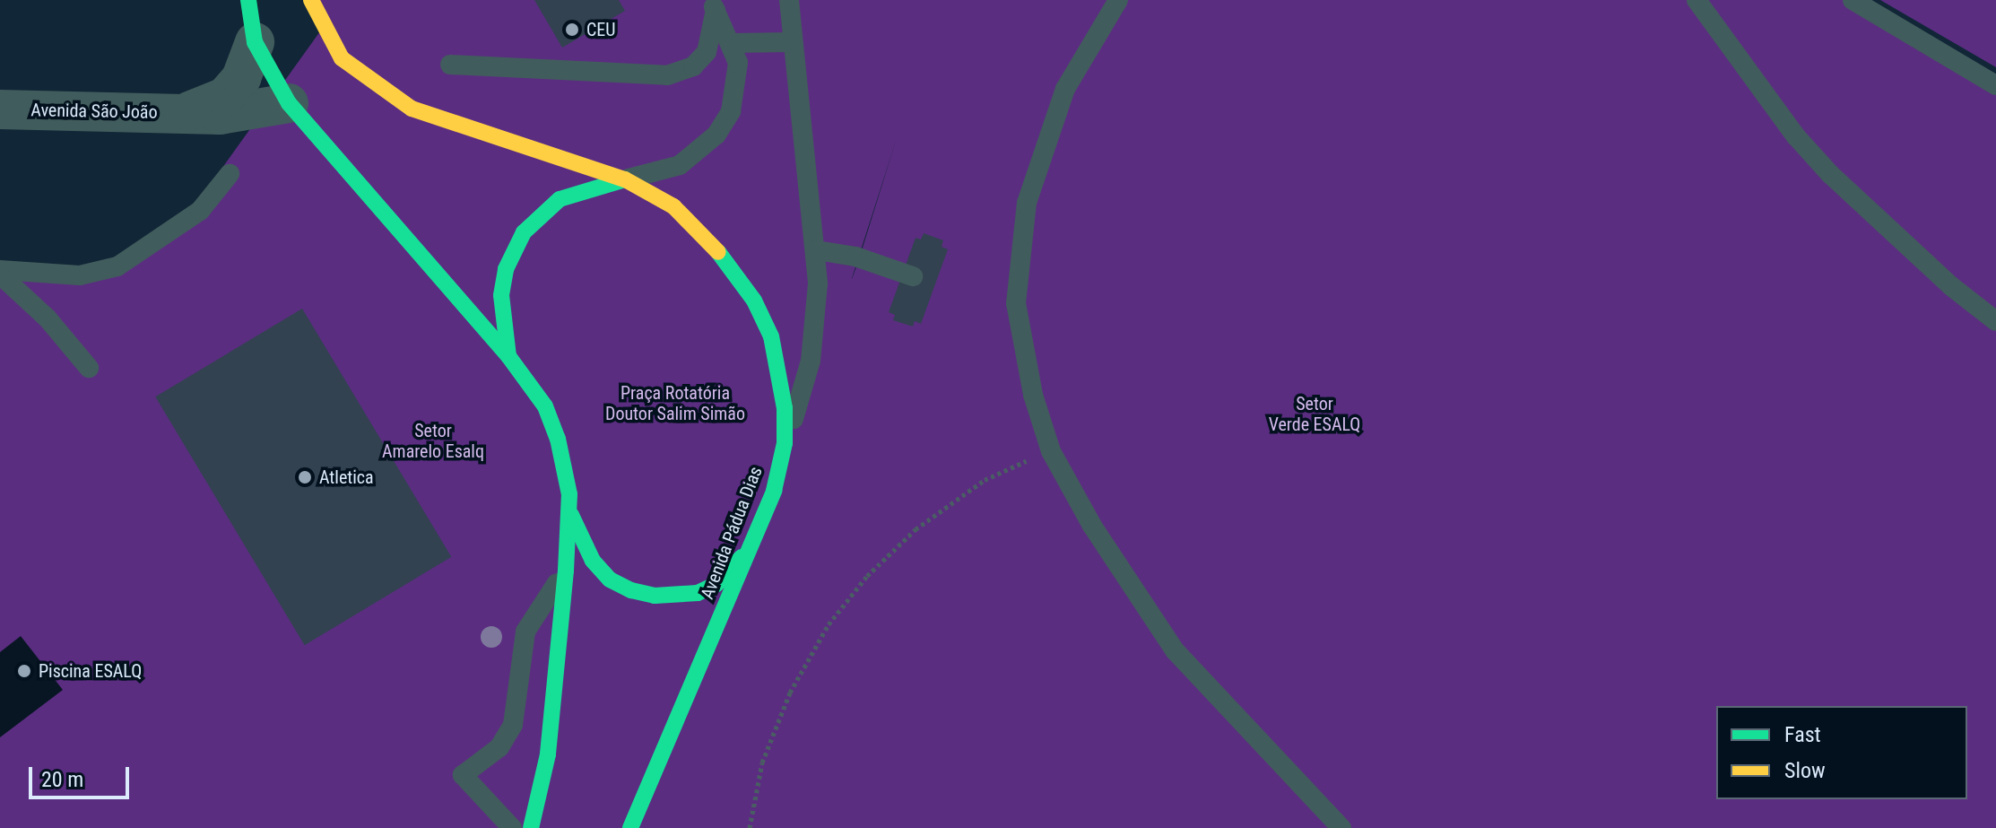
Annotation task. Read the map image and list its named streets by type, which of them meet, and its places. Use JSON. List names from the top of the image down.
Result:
{
  "streets": {
    "highway": ["Avenida Pádua Dias"],
    "street": ["Avenida São João"]
  },
  "parks": ["Praça Rotatória Doutor Salim Simão", "Setor Verde ESALQ", "Setor Amarelo Esalq"],
  "places": ["CEU", "Atletica", "Piscina ESALQ"],
  "legend": ["Fast", "Slow"],
  "scale_bar": "20 m"
}
